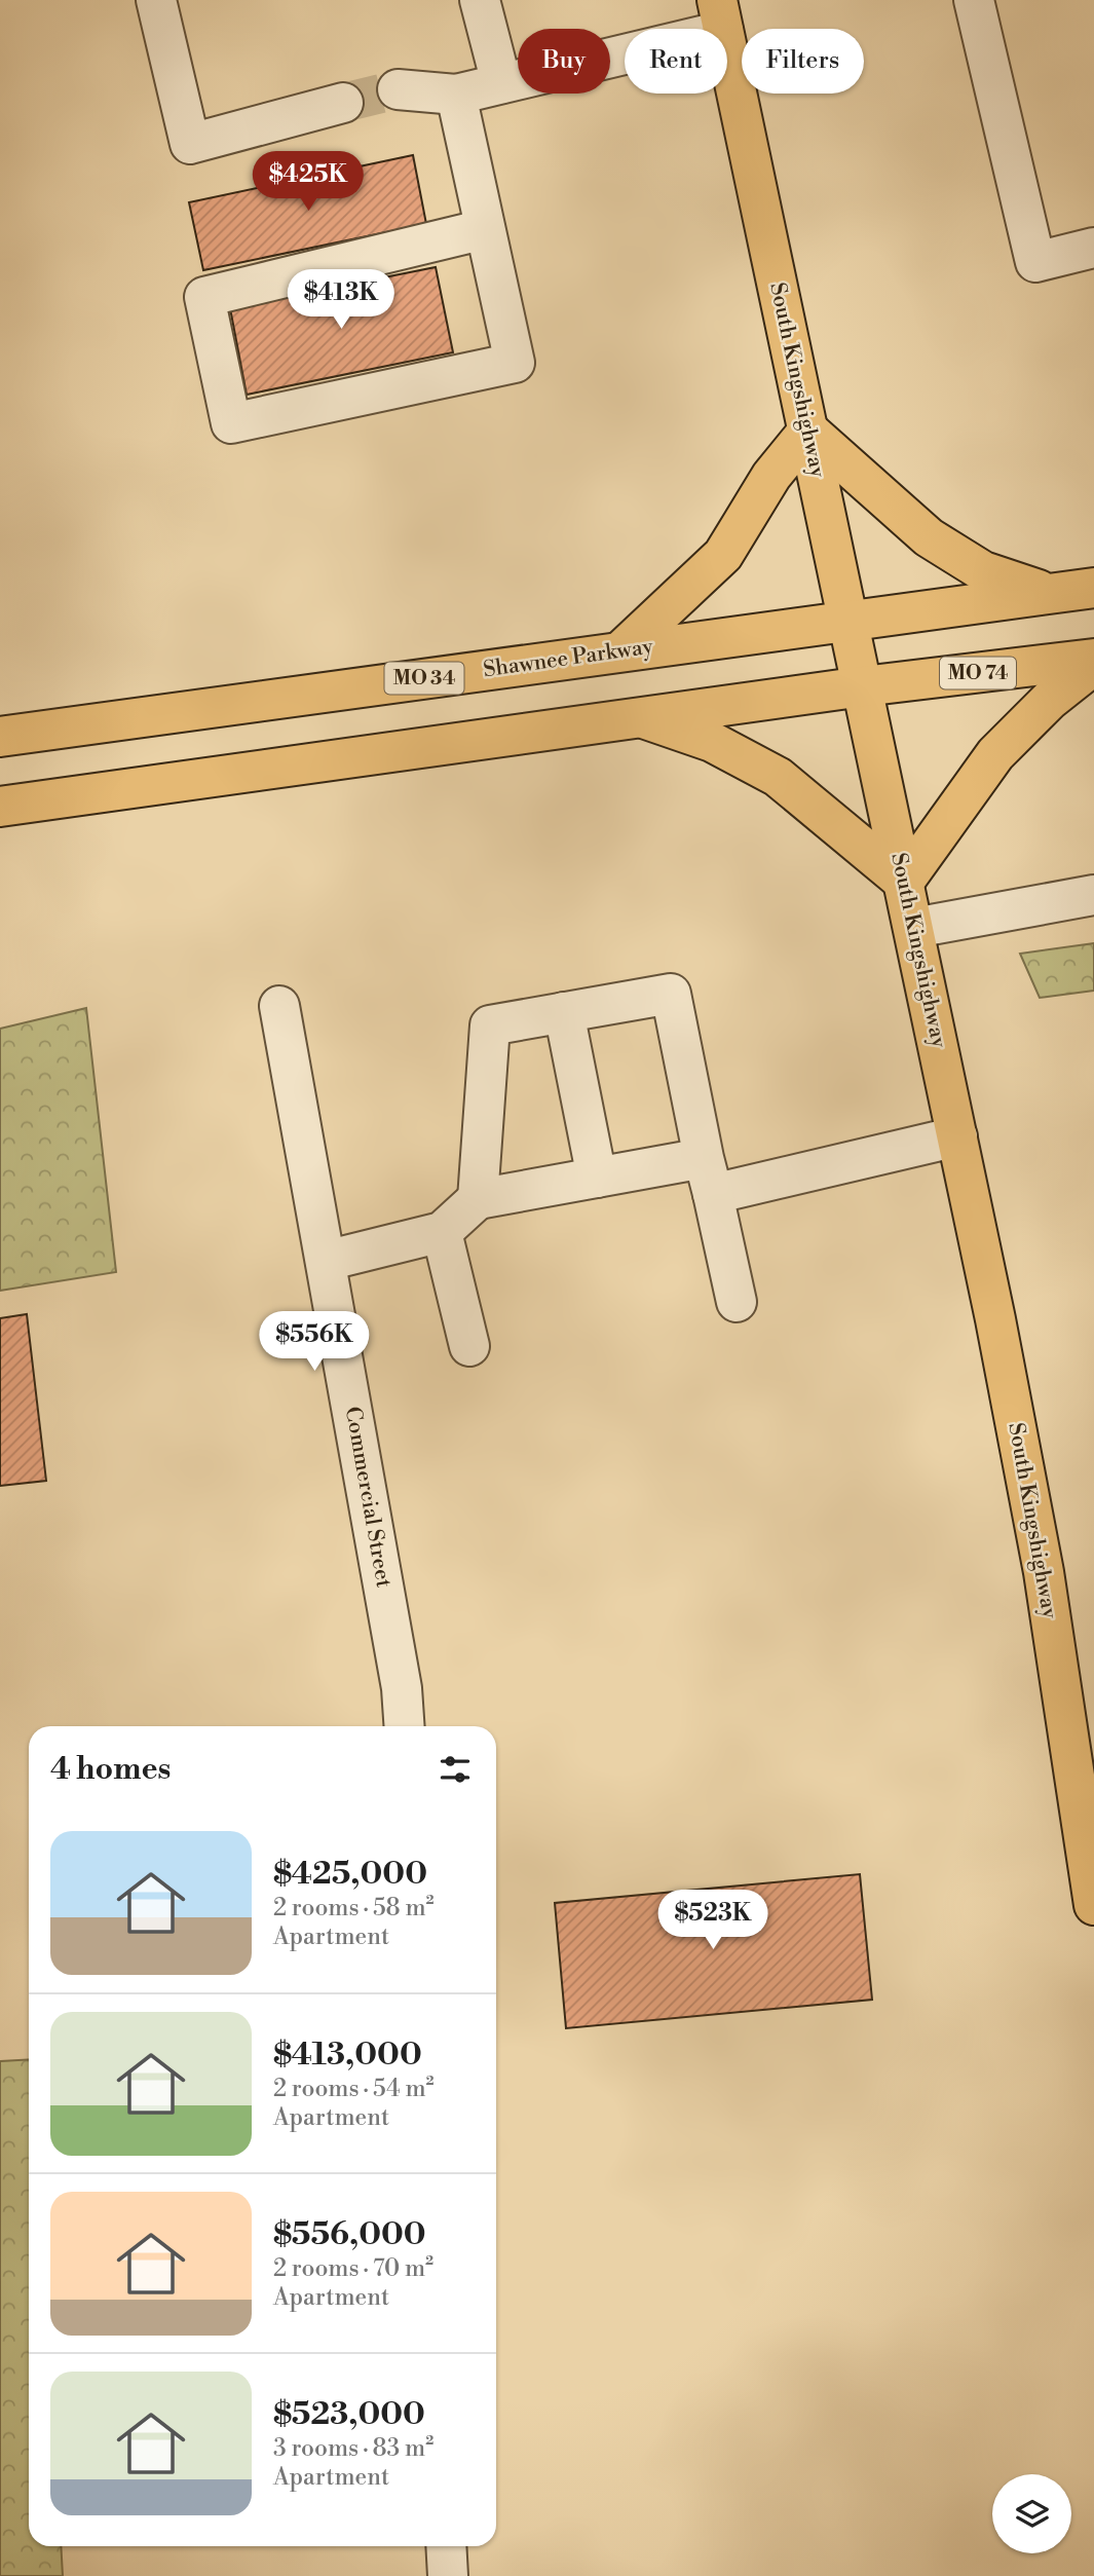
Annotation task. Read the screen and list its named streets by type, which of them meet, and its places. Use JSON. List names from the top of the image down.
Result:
{
  "streets": {
    "main road": [
      "South Kingshighway",
      "Shawnee Parkway",
      "MO 74",
      "MO 34"
    ],
    "street": ["Commercial Street"]
  },
  "crossings": [
    ["South Kingshighway", "Shawnee Parkway"],
    ["South Kingshighway", "MO 74"]
  ],
  "page": {
    "chip": ["Buy", "Rent", "Filters"],
    "price": [
      "$425K",
      "$413K",
      "$556K",
      "$523K"
    ],
    "heading": "4 homes",
    "list": [
      {
        "name": "$425,000",
        "note": "2 rooms · 58 m² · Apartment"
      },
      {
        "name": "$413,000",
        "note": "2 rooms · 54 m² · Apartment"
      },
      {
        "name": "$556,000",
        "note": "2 rooms · 70 m² · Apartment"
      },
      {
        "name": "$523,000",
        "note": "3 rooms · 83 m² · Apartment"
      }
    ]
  }
}
